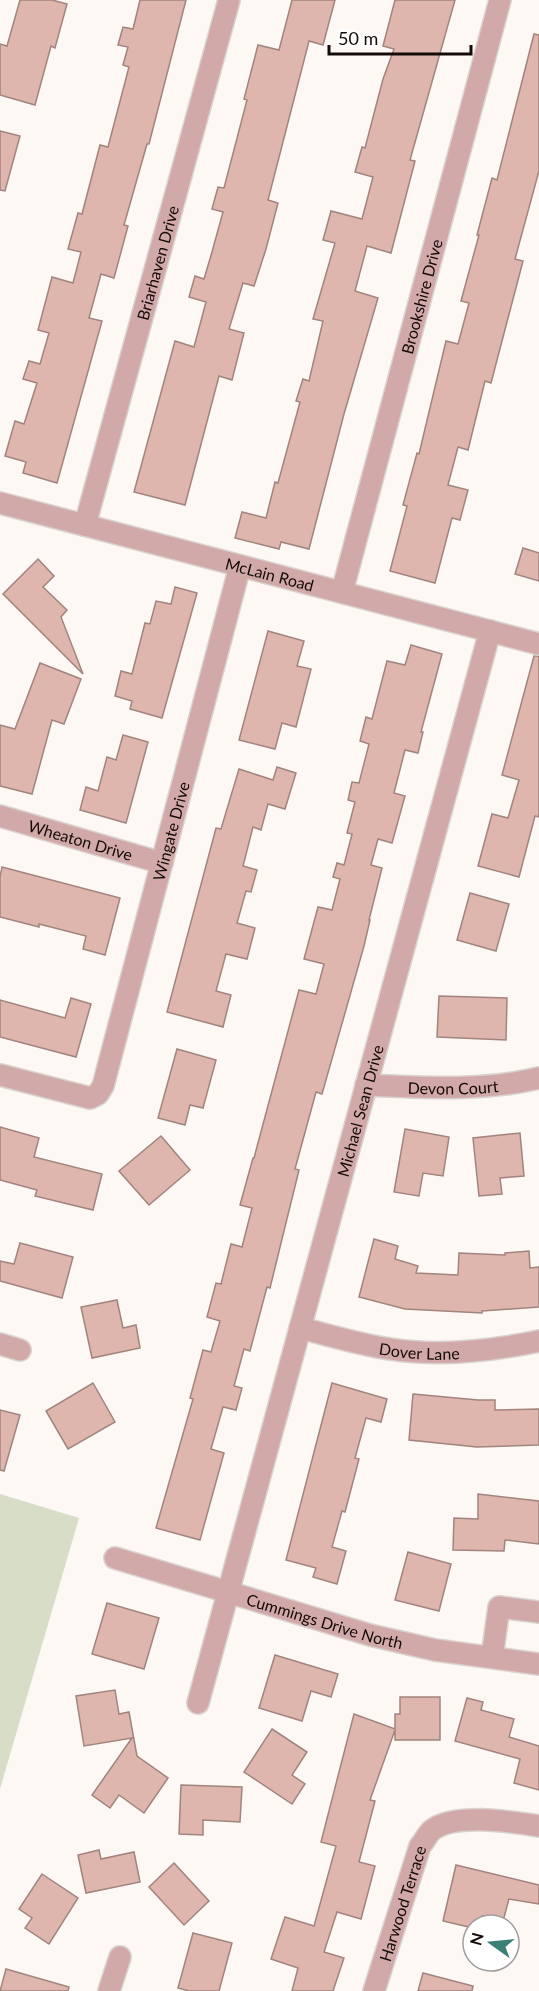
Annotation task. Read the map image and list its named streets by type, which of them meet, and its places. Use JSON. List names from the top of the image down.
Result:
{
  "streets": {
    "street": [
      "Briarhaven Drive",
      "Brookshire Drive",
      "McLain Road",
      "Wingate Drive",
      "Wheaton Drive",
      "Devon Court",
      "Michael Sean Drive",
      "Dover Lane",
      "Cummings Drive North",
      "Harwood Terrace"
    ]
  },
  "crossings": [
    ["Briarhaven Drive", "McLain Road"],
    ["Brookshire Drive", "McLain Road"],
    ["McLain Road", "Wingate Drive"],
    ["McLain Road", "Michael Sean Drive"],
    ["Wingate Drive", "Wheaton Drive"],
    ["Devon Court", "Michael Sean Drive"],
    ["Michael Sean Drive", "Dover Lane"],
    ["Michael Sean Drive", "Cummings Drive North"]
  ],
  "scale_bar": "50 m",
  "north": "left"
}
